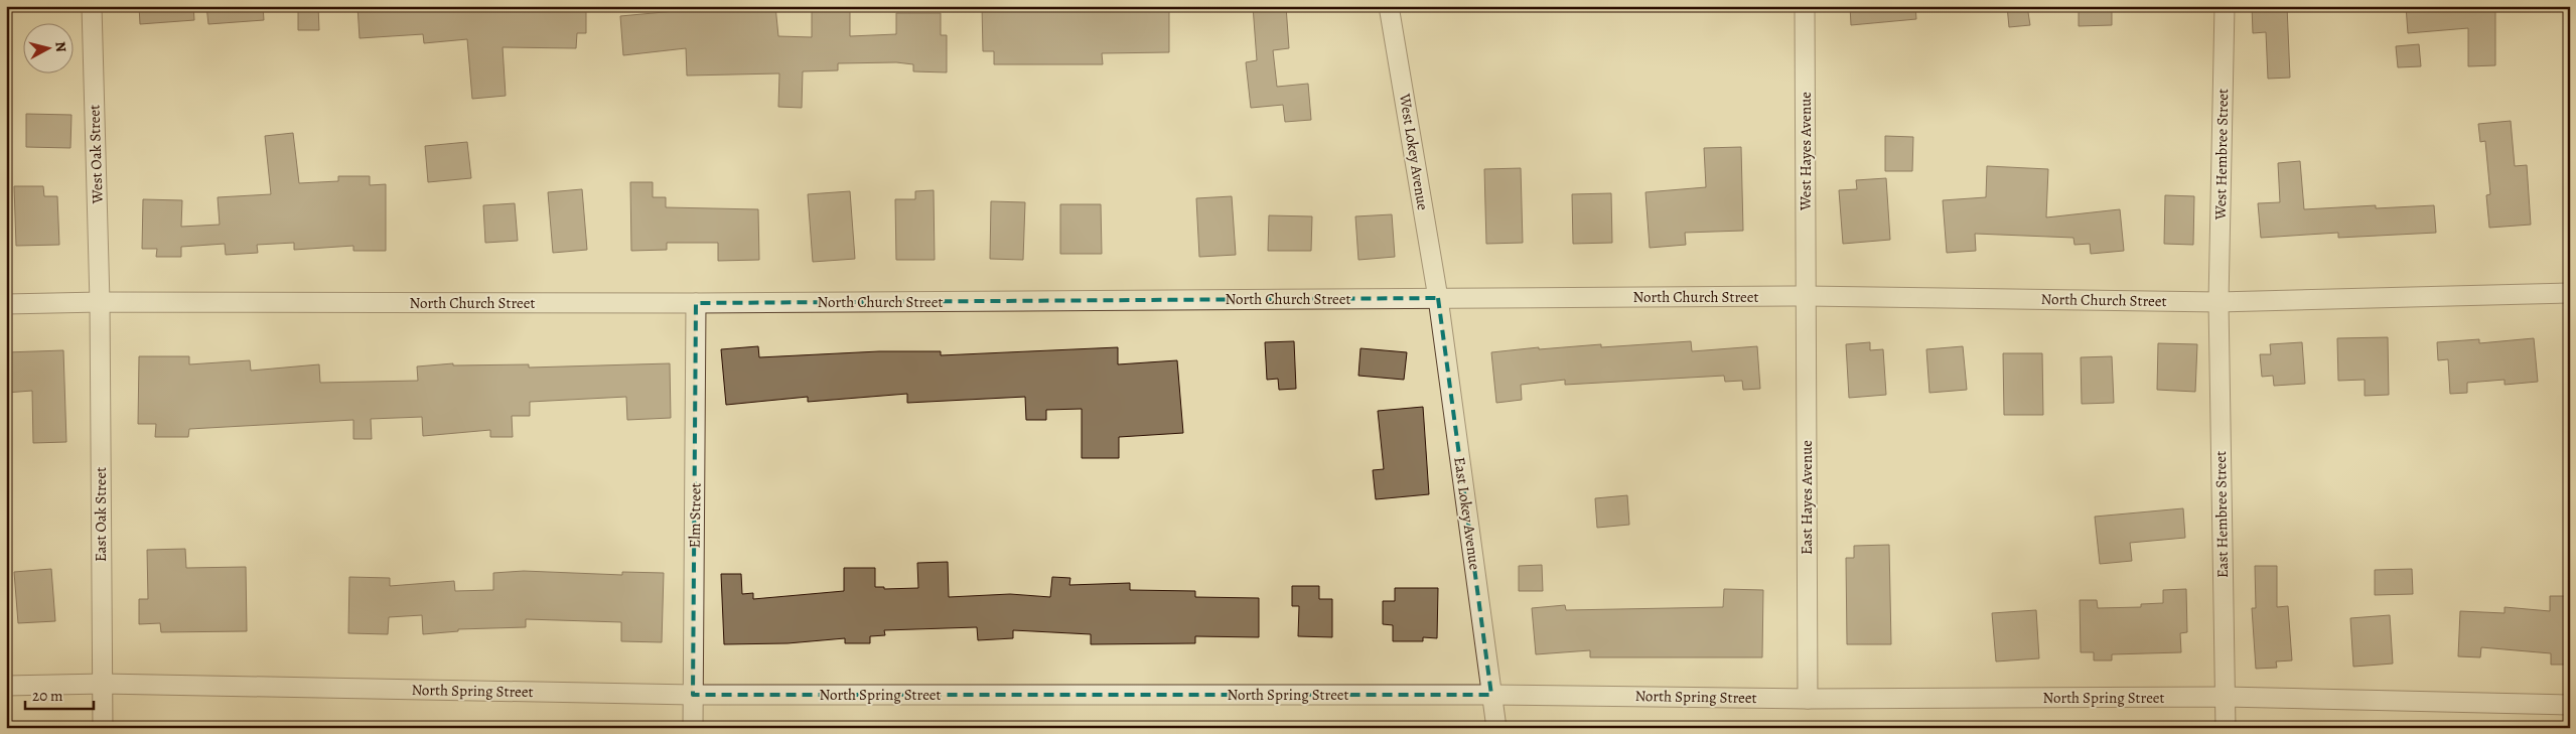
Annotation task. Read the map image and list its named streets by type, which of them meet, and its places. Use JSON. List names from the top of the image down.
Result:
{
  "streets": {
    "street": [
      "West Hayes Avenue",
      "West Lokey Avenue",
      "West Oak Street",
      "West Hembree Street",
      "North Church Street",
      "East Hayes Avenue",
      "East Lokey Avenue",
      "East Oak Street",
      "East Hembree Street",
      "Elm Street",
      "North Spring Street"
    ]
  },
  "crossings": [
    ["West Hayes Avenue", "North Church Street"],
    ["West Hayes Avenue", "East Hayes Avenue"],
    ["West Lokey Avenue", "North Church Street"],
    ["West Lokey Avenue", "East Lokey Avenue"],
    ["West Oak Street", "North Church Street"],
    ["West Oak Street", "East Oak Street"],
    ["West Hembree Street", "North Church Street"],
    ["West Hembree Street", "East Hembree Street"],
    ["North Church Street", "East Hayes Avenue"],
    ["North Church Street", "East Lokey Avenue"],
    ["North Church Street", "East Oak Street"],
    ["North Church Street", "East Hembree Street"],
    ["North Church Street", "Elm Street"],
    ["East Hayes Avenue", "North Spring Street"],
    ["East Lokey Avenue", "North Spring Street"],
    ["East Oak Street", "North Spring Street"],
    ["East Hembree Street", "North Spring Street"],
    ["Elm Street", "North Spring Street"]
  ],
  "scale_bar": "20 m",
  "north": "right"
}
